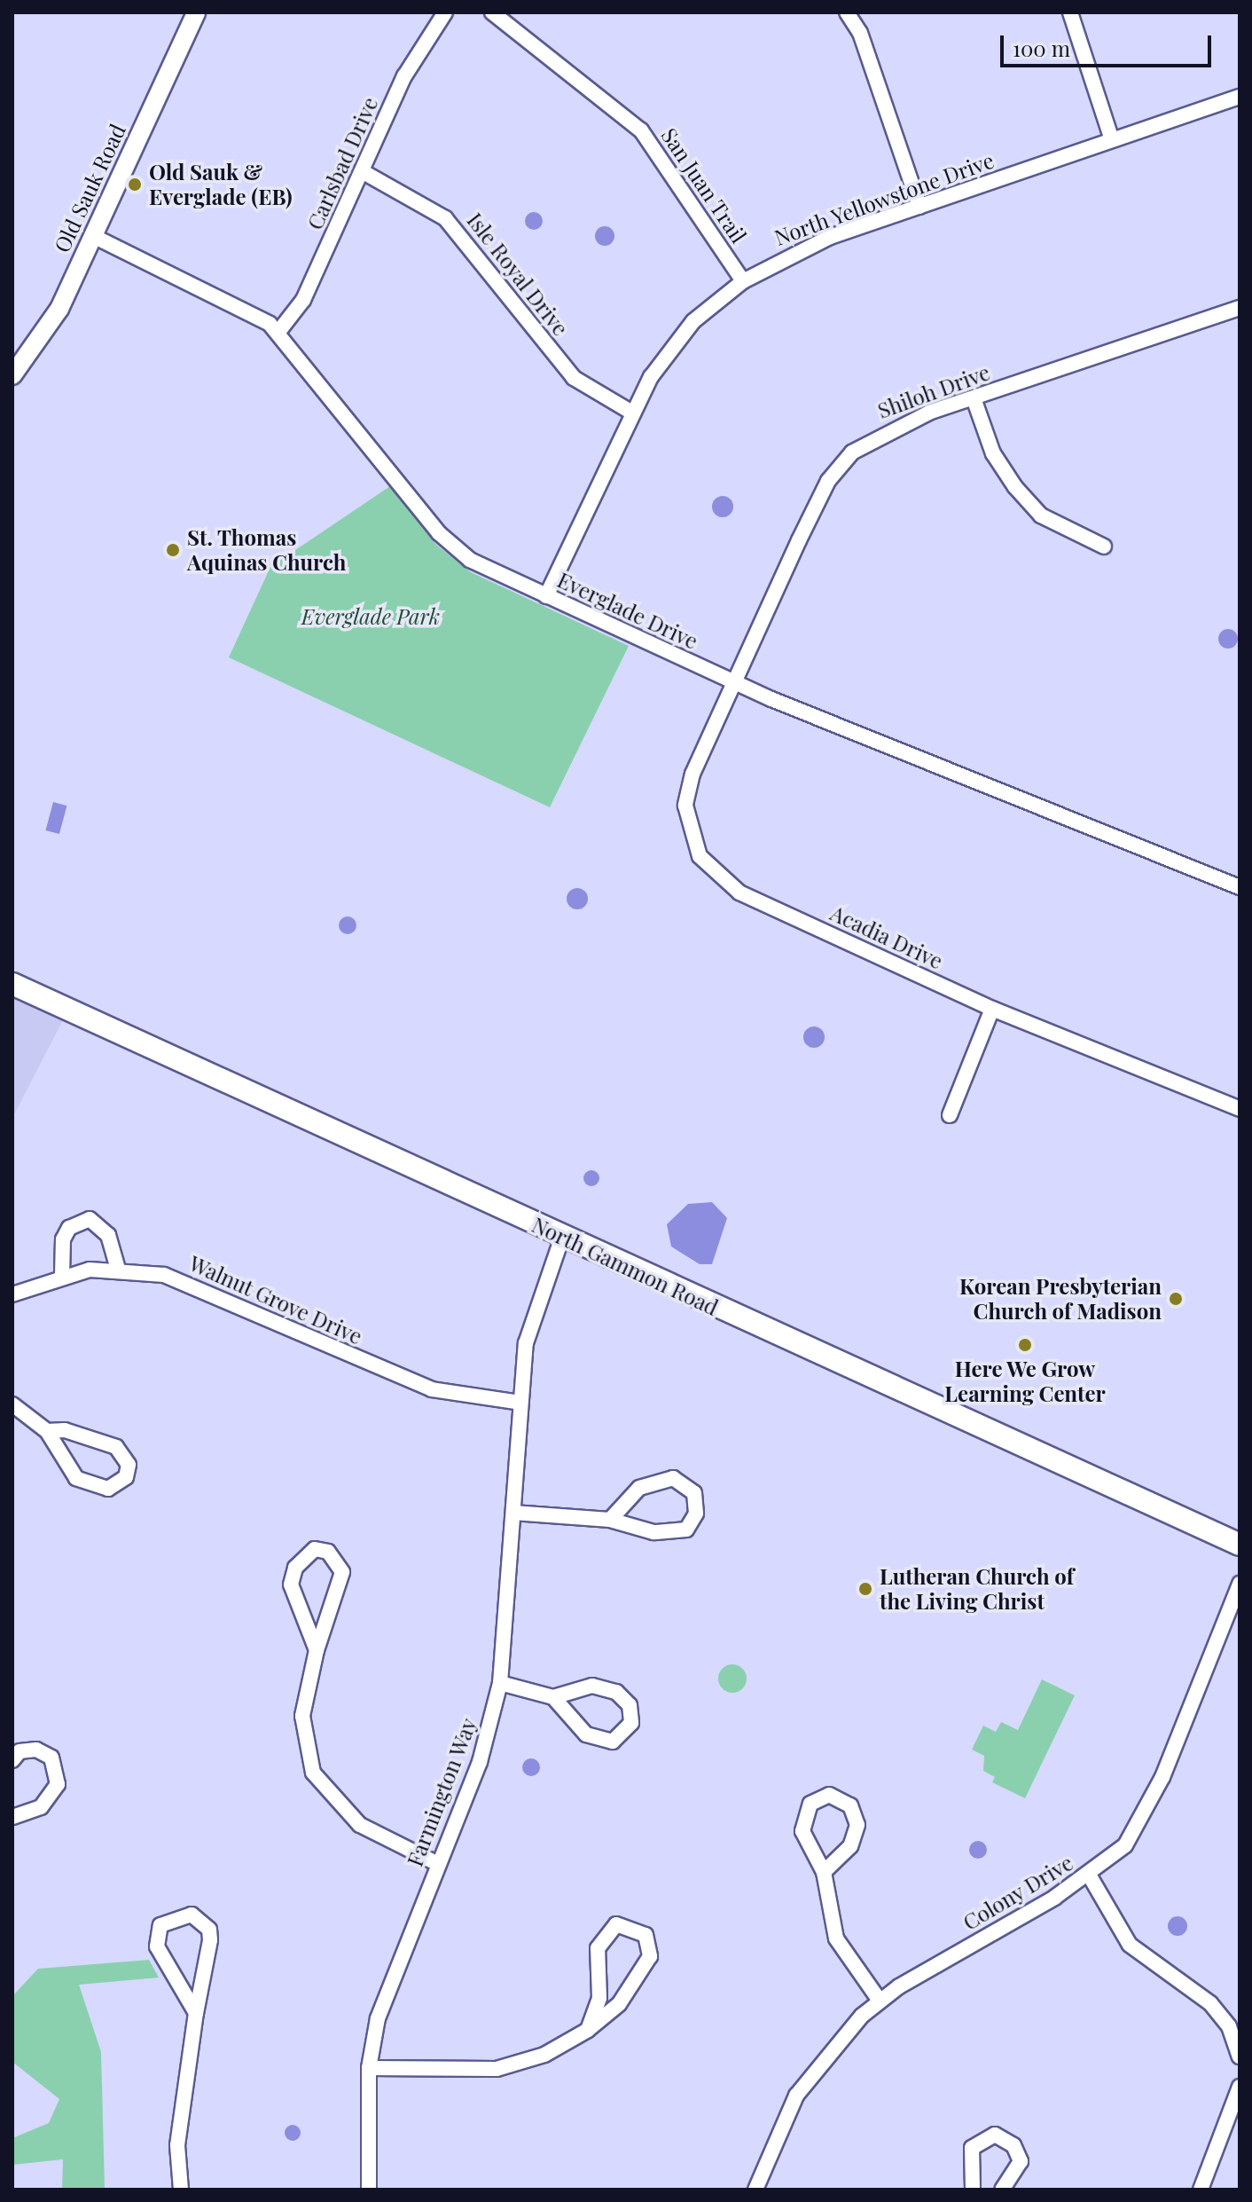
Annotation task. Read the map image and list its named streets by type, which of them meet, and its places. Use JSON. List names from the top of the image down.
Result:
{
  "streets": {
    "main road": ["North Gammon Road"],
    "street": [
      "Carlsbad Drive",
      "San Juan Trail",
      "Old Sauk Road",
      "North Yellowstone Drive",
      "Isle Royal Drive",
      "Shiloh Drive",
      "Everglade Drive",
      "Acadia Drive",
      "Walnut Grove Drive",
      "Farmington Way",
      "Colony Drive"
    ]
  },
  "crossings": [
    ["Carlsbad Drive", "Isle Royal Drive"],
    ["Carlsbad Drive", "Everglade Drive"],
    ["San Juan Trail", "North Yellowstone Drive"],
    ["Old Sauk Road", "Everglade Drive"],
    ["North Yellowstone Drive", "Isle Royal Drive"],
    ["North Yellowstone Drive", "Everglade Drive"],
    ["Shiloh Drive", "Everglade Drive"],
    ["Shiloh Drive", "Acadia Drive"],
    ["Everglade Drive", "Acadia Drive"],
    ["North Gammon Road", "Farmington Way"],
    ["Walnut Grove Drive", "Farmington Way"]
  ],
  "parks": ["Everglade Park"],
  "places": [
    "Old Sauk & Everglade (EB)",
    "St. Thomas Aquinas Church",
    "Korean Presbyterian Church of Madison",
    "Here We Grow Learning Center",
    "Lutheran Church of the Living Christ"
  ],
  "scale_bar": "100 m"
}
